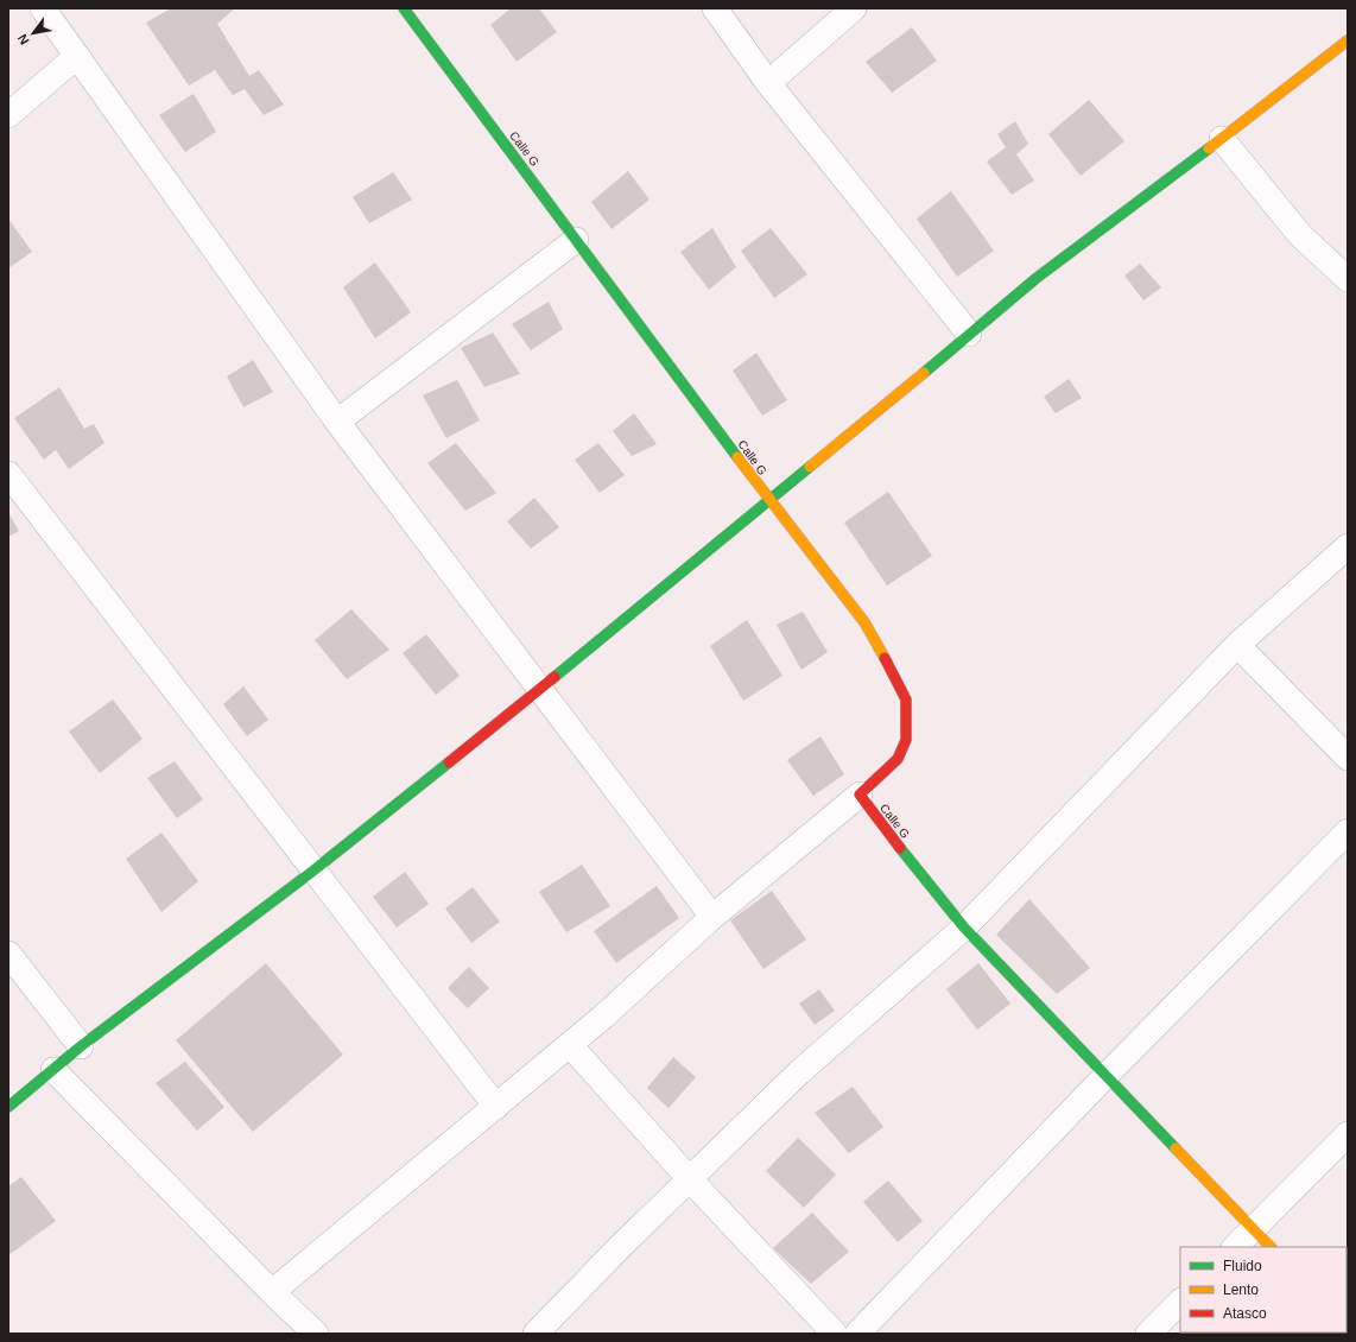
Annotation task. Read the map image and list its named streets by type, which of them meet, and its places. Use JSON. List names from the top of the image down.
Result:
{
  "streets": {
    "street": ["Calle G"]
  },
  "legend": ["Fluido", "Lento", "Atasco"],
  "north": "bottom left"
}
